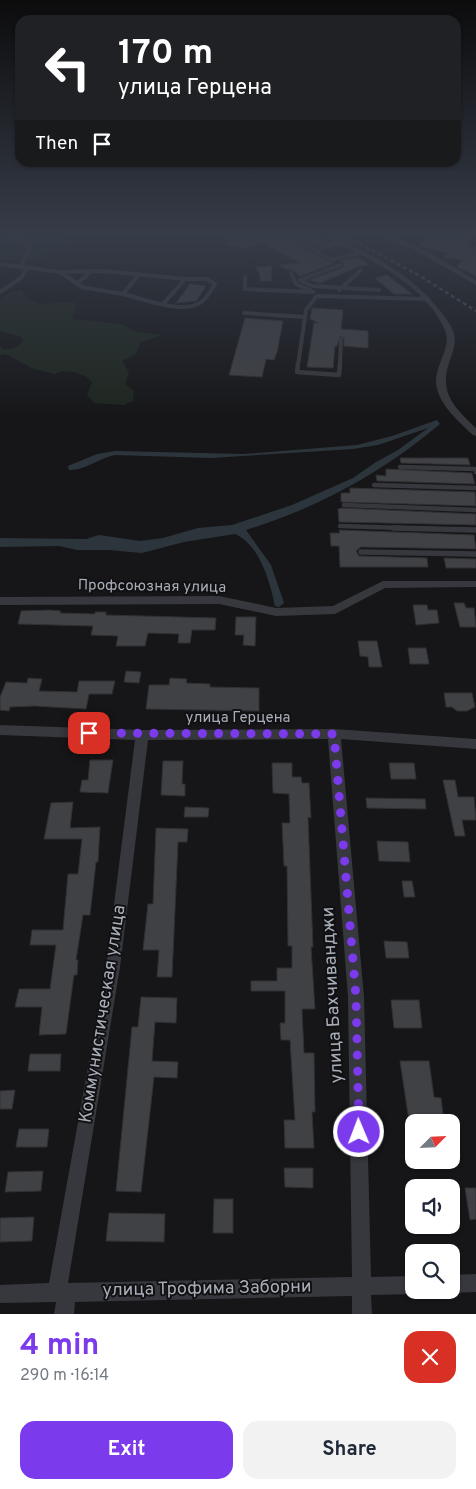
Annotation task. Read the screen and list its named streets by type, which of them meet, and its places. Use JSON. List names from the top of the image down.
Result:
{
  "streets": {
    "street": [
      "Профсоюзная улица",
      "улица Герцена",
      "улица Бахчиванджи",
      "Коммунистическая улица",
      "улица Трофима Заборни"
    ]
  },
  "crossings": [
    ["улица Герцена", "улица Бахчиванджи"],
    ["улица Герцена", "Коммунистическая улица"],
    ["улица Бахчиванджи", "улица Трофима Заборни"],
    ["Коммунистическая улица", "улица Трофима Заборни"]
  ],
  "north": "top right",
  "page": {
    "turn": ["170 m", "улица Герцена"],
    "then": "Then",
    "heading": ["4 min", "290 m · 16:14"],
    "buttons": ["Exit", "Share"]
  }
}
